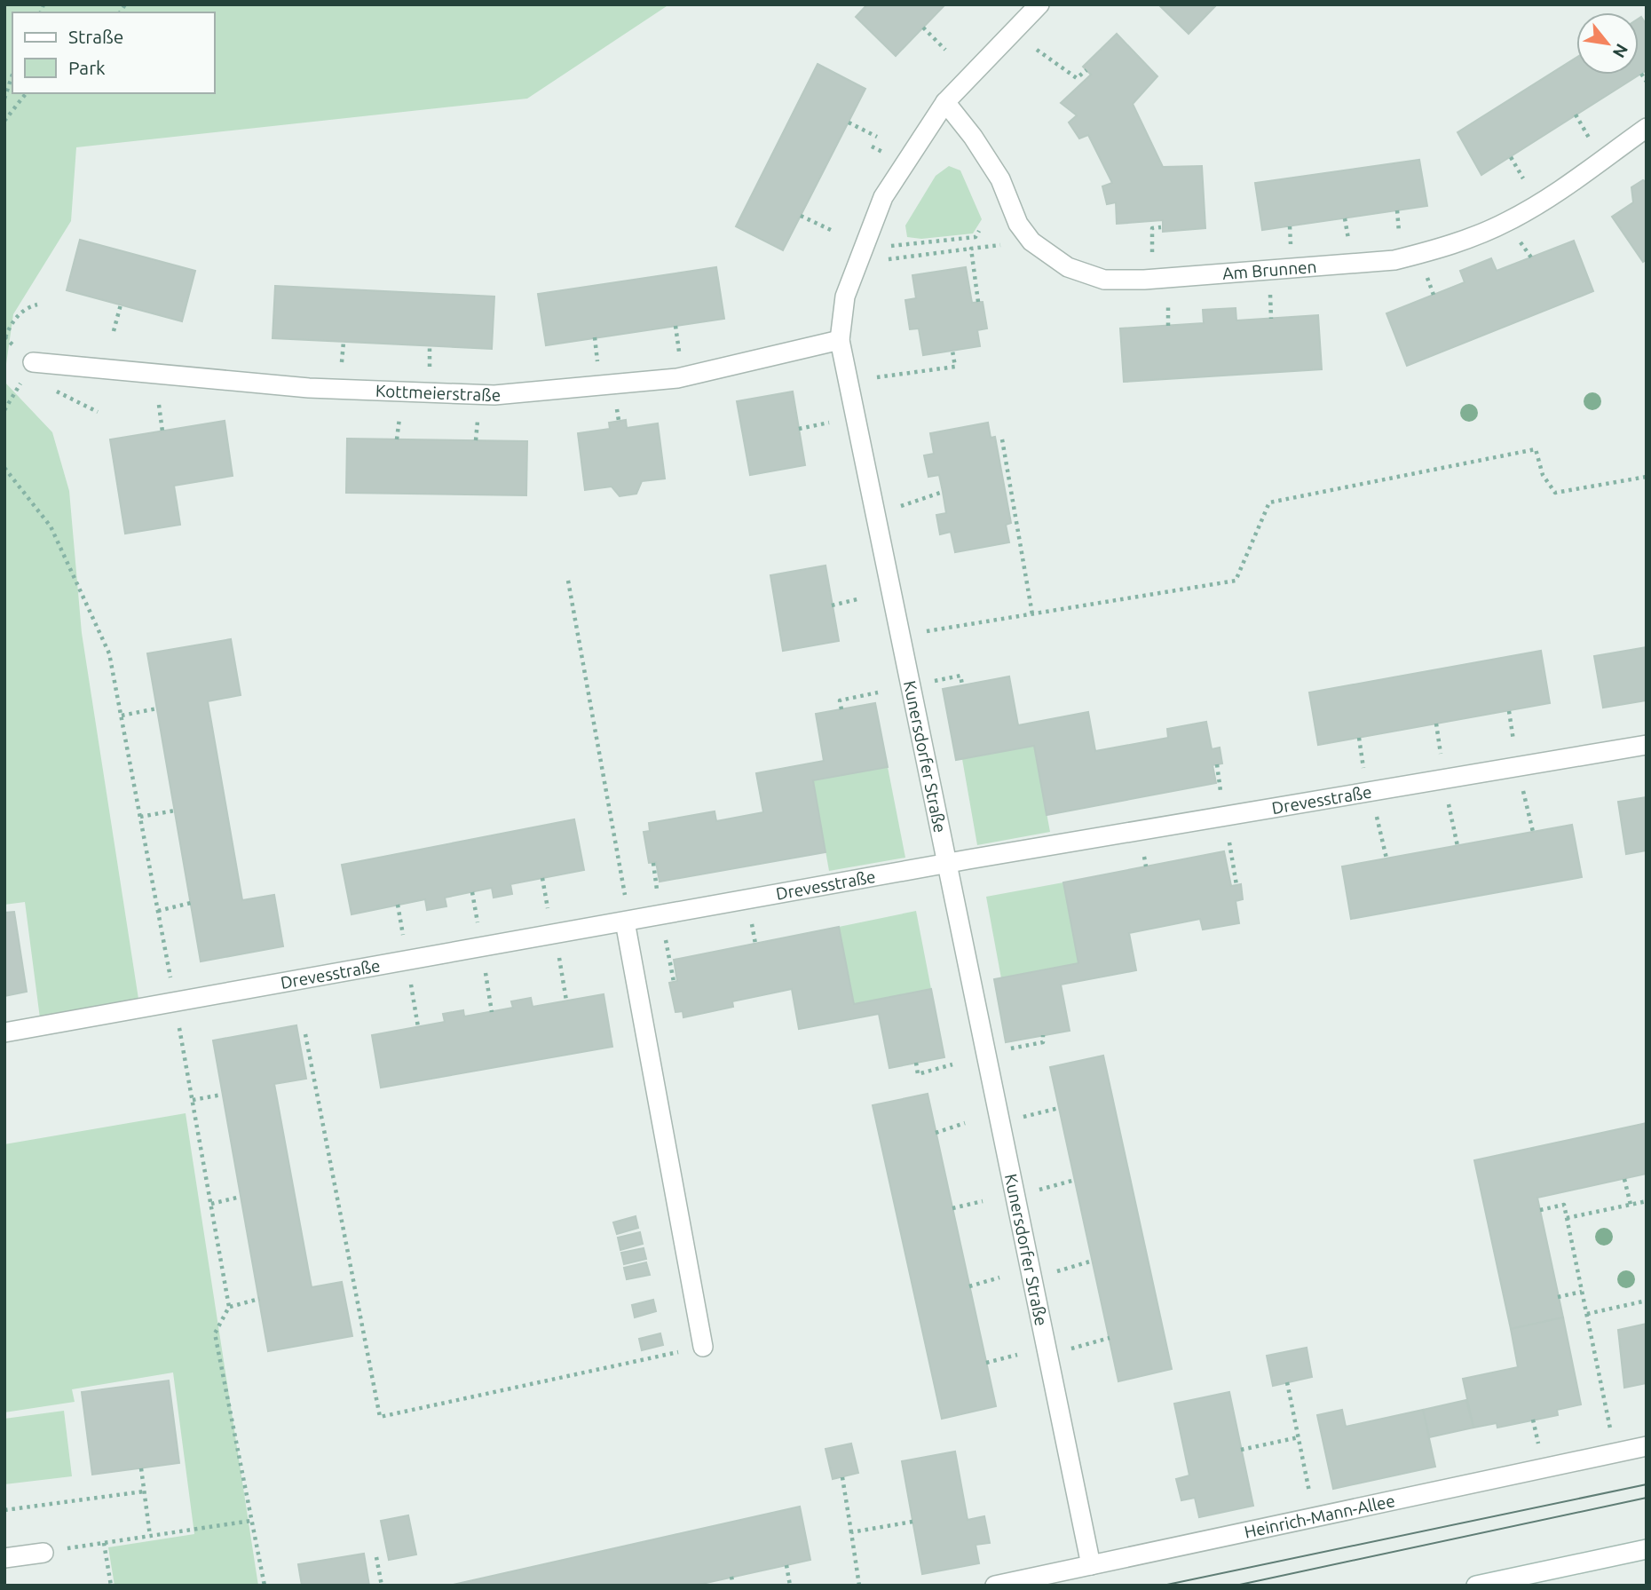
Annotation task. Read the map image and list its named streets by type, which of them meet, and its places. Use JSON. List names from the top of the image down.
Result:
{
  "streets": {
    "street": [
      "Am Brunnen",
      "Kottmeierstraße",
      "Kunersdorfer Straße",
      "Drevesstraße",
      "Heinrich-Mann-Allee"
    ]
  },
  "crossings": [
    ["Am Brunnen", "Kunersdorfer Straße"],
    ["Kottmeierstraße", "Kunersdorfer Straße"],
    ["Kunersdorfer Straße", "Drevesstraße"],
    ["Kunersdorfer Straße", "Heinrich-Mann-Allee"]
  ],
  "legend": ["Straße", "Park"],
  "north": "bottom right"
}
